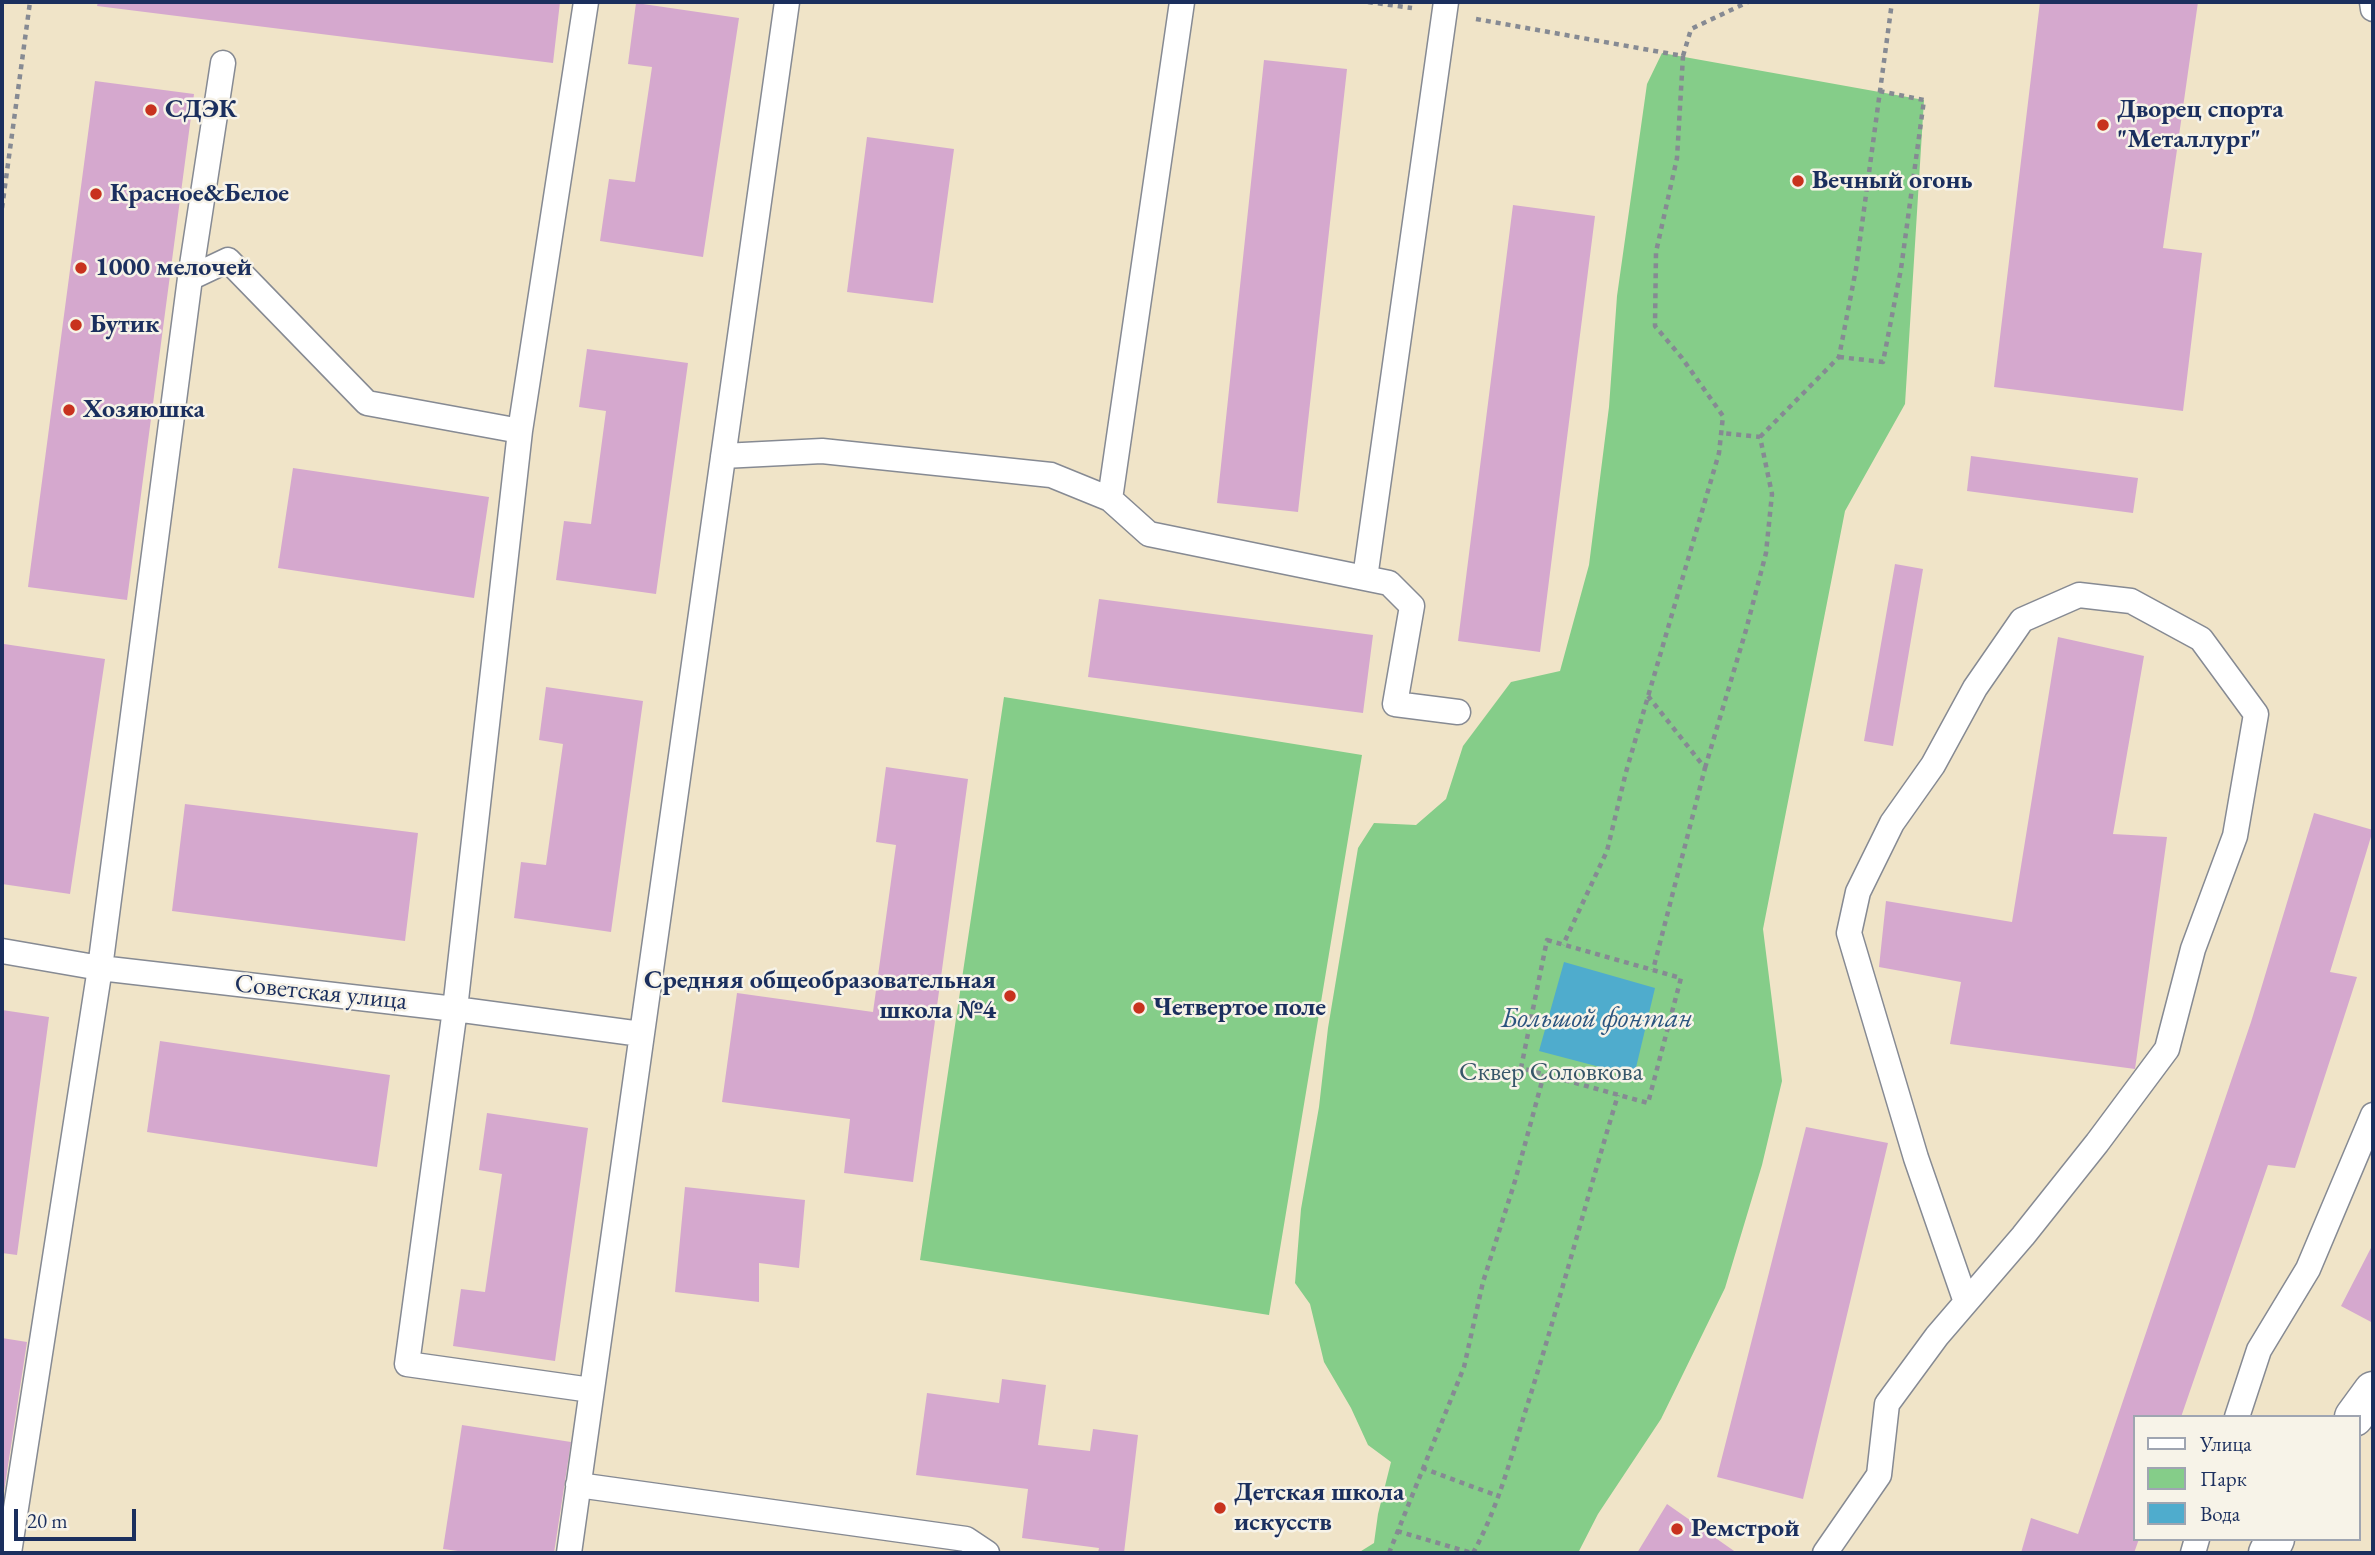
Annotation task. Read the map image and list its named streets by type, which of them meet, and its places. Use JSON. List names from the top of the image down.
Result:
{
  "streets": {
    "lane": ["Советская улица"]
  },
  "water": ["Большой фонтан"],
  "parks": ["Сквер Соловкова"],
  "places": [
    "СДЭК",
    "Дворец спорта \"Металлург\"",
    "Вечный огонь",
    "Красное&Белое",
    "1000 мелочей",
    "Бутик",
    "Хозяюшка",
    "Средняя общеобразовательная школа №4",
    "Четвертое поле",
    "Детская школа искусств",
    "Ремстрой"
  ],
  "legend": ["Улица", "Парк", "Вода"],
  "scale_bar": "20 m"
}
